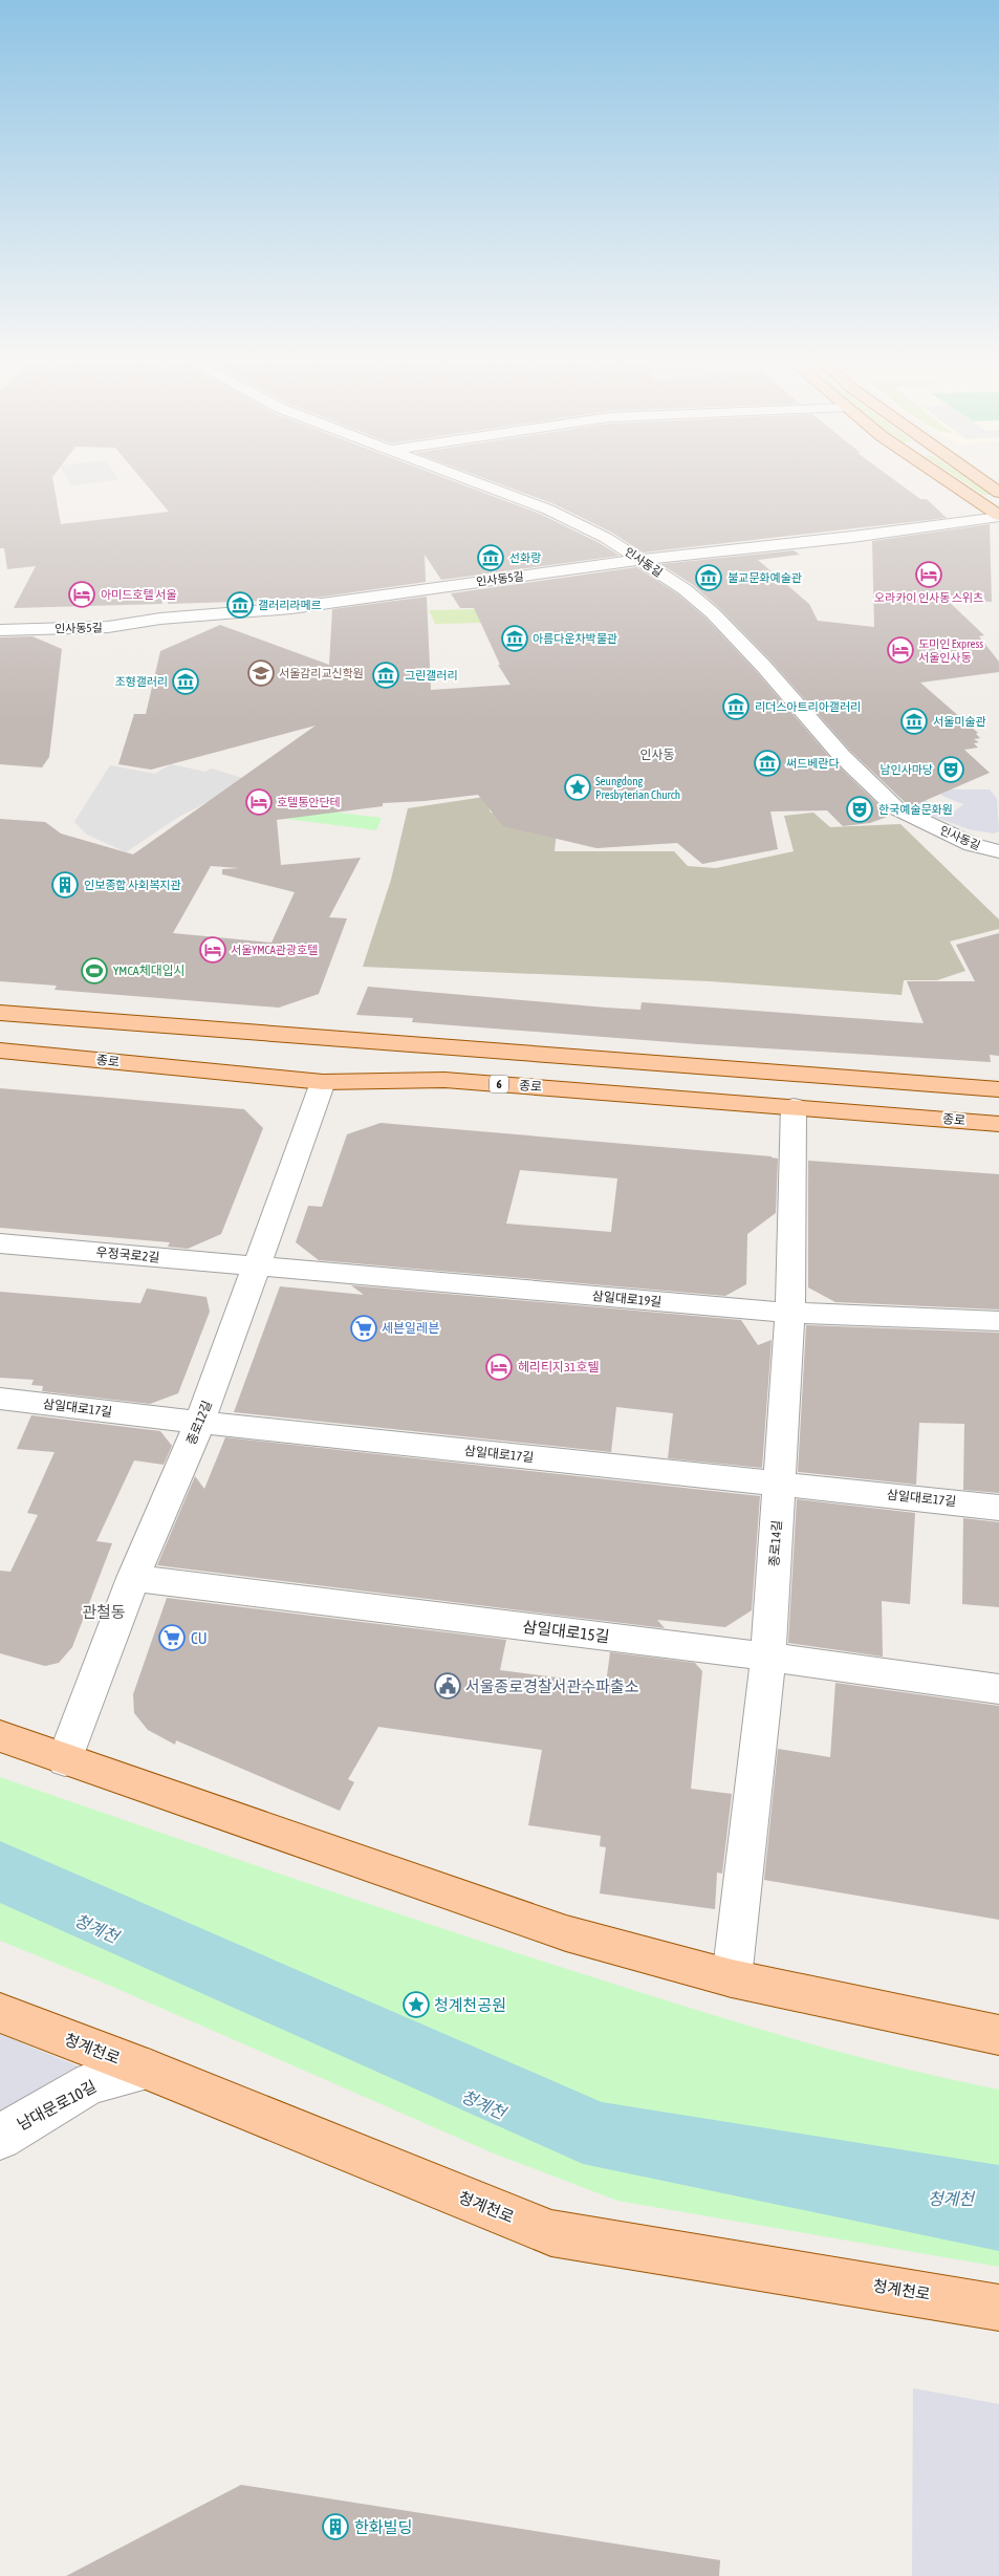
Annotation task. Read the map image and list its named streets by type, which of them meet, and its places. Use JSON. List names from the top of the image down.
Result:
{
  "streets": {
    "main road": ["종로", "6", "청계천로"],
    "street": [
      "인사동길",
      "인사동5길",
      "우정국로2길",
      "삼일대로19길",
      "삼일대로17길",
      "종로12길",
      "종로14길",
      "삼일대로15길",
      "남대문로10길"
    ]
  },
  "crossings": [
    ["인사동길", "인사동5길"],
    ["종로", "종로12길"],
    ["종로", "종로14길"],
    ["우정국로2길", "삼일대로19길"],
    ["우정국로2길", "종로12길"],
    ["삼일대로19길", "종로12길"],
    ["삼일대로19길", "종로14길"],
    ["삼일대로17길", "종로12길"],
    ["삼일대로17길", "종로14길"],
    ["종로12길", "삼일대로15길"],
    ["종로14길", "삼일대로15길"],
    ["청계천로", "남대문로10길"]
  ],
  "districts": ["인사동", "관철동"],
  "water": ["청계천"],
  "places": {
    "museum": [
      "선화랑",
      "불교문화예술관",
      "갤러리라메르",
      "아름다운차박물관",
      "그린갤러리",
      "조형갤러리",
      "리더스아트리아갤러리",
      "서울미술관",
      "써드베란다"
    ],
    "hotel": [
      "오라카이 인사동 스위츠",
      "아미드호텔 서울",
      "도미인 Express 서울인사동",
      "호텔통안단테",
      "서울YMCA관광호텔",
      "헤리티지31호텔"
    ],
    "school or university": ["서울감리교신학원"],
    "theatre": ["남인사마당", "한국예술문화원"],
    "place": ["Seungdong Presbyterian Church", "청계천공원"],
    "building": ["인보종합 사회복지관", "한화빌딩"],
    "sports": ["YMCA체대입시"],
    "supermarket": ["세븐일레븐", "CU"],
    "public building": ["서울종로경찰서관수파출소"]
  }
}
